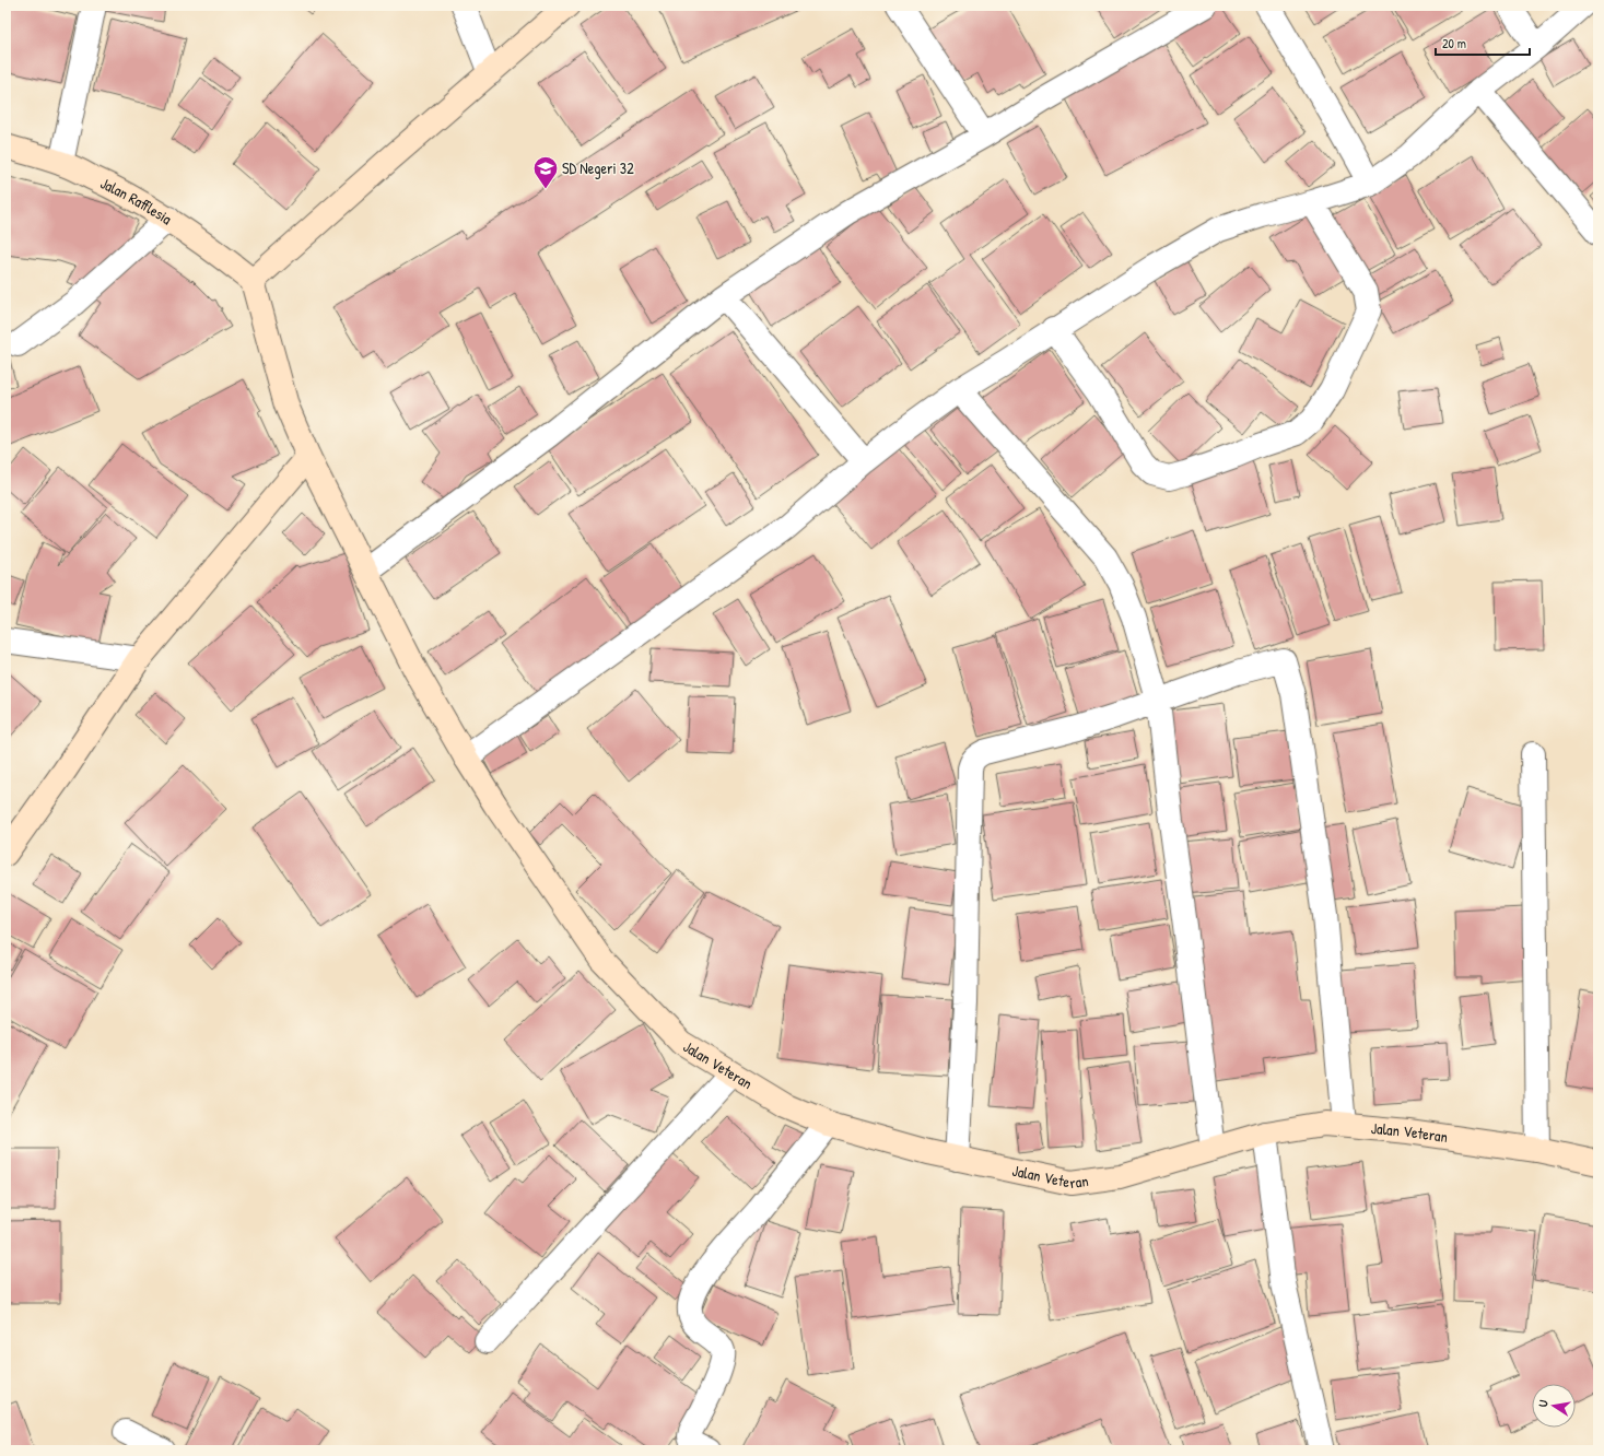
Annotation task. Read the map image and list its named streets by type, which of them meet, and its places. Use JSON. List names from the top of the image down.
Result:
{
  "streets": {
    "street": ["Jalan Rafflesia", "Jalan Veteran"]
  },
  "crossings": [
    ["Jalan Rafflesia", "Jalan Veteran"]
  ],
  "places": {
    "school or university": ["SD Negeri 32"]
  },
  "scale_bar": "20 m",
  "north": "left"
}
